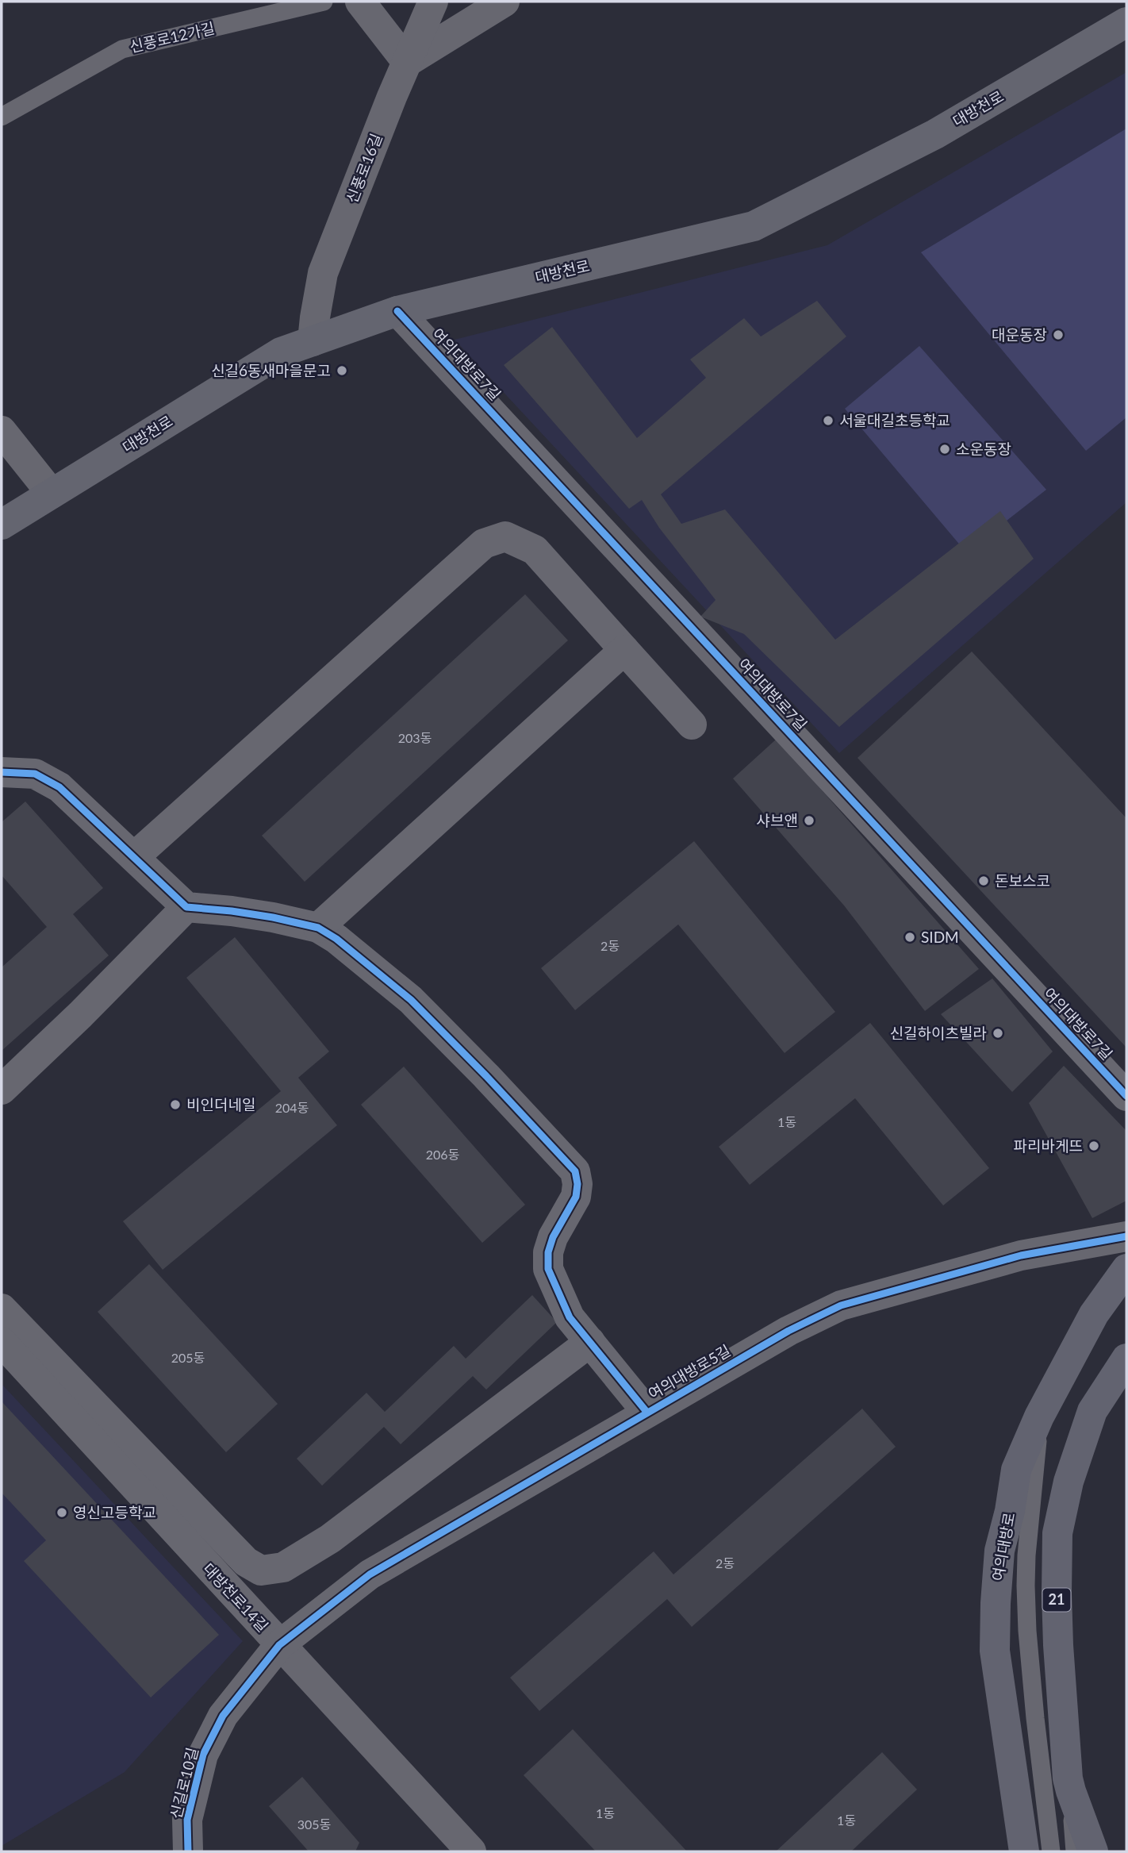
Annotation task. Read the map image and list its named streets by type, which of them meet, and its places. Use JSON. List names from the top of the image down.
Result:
{
  "streets": {
    "main road": ["대방천로", "여의대방로", "21"],
    "street": [
      "신풍로16길",
      "여의대방로7길",
      "여의대방로5길",
      "대방천로14길",
      "신길로10길"
    ],
    "lane": ["신풍로12가길"]
  },
  "crossings": [
    ["대방천로", "신풍로16길"],
    ["대방천로", "여의대방로7길"],
    ["여의대방로5길", "대방천로14길"],
    ["여의대방로5길", "신길로10길"],
    ["대방천로14길", "신길로10길"]
  ],
  "places": [
    "대운동장",
    "신길6동새마을문고",
    "서울대길초등학교",
    "소운동장",
    "샤브앤",
    "돈보스코",
    "SIDM",
    "신길하이츠빌라",
    "비인더네일",
    "파리바게뜨",
    "영신고등학교"
  ],
  "house_numbers": [
    "203동",
    "2동",
    "204동",
    "1동",
    "206동",
    "205동",
    "2동",
    "1동",
    "1동",
    "305동"
  ]
}
